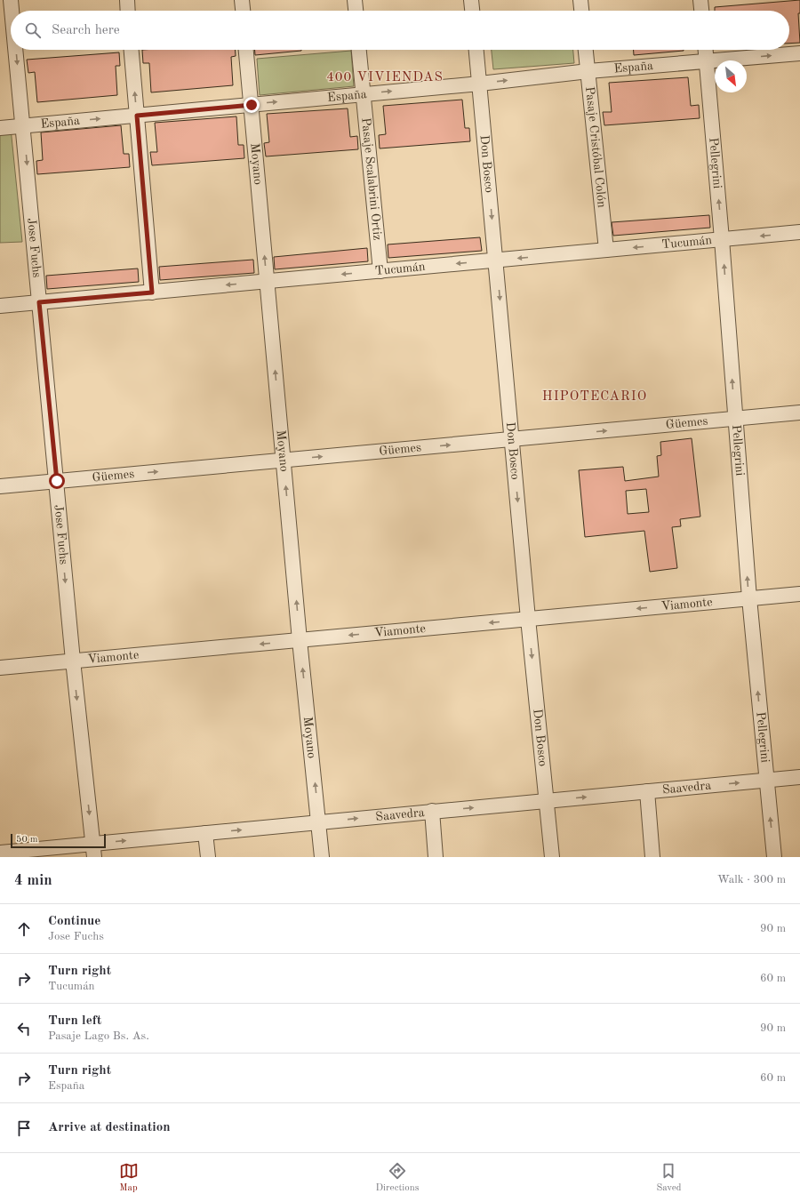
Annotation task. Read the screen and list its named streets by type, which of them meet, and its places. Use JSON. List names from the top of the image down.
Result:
{
  "streets": {
    "street": [
      "España",
      "Pasaje Cristóbal Colón",
      "Moyano",
      "Don Bosco",
      "Pellegrini",
      "Pasaje Scalabrini Ortiz",
      "Tucumán",
      "Jose Fuchs",
      "Güemes",
      "Viamonte",
      "Saavedra"
    ]
  },
  "crossings": [
    ["España", "Pasaje Cristóbal Colón"],
    ["España", "Moyano"],
    ["España", "Don Bosco"],
    ["España", "Pellegrini"],
    ["España", "Pasaje Scalabrini Ortiz"],
    ["España", "Jose Fuchs"],
    ["Pasaje Cristóbal Colón", "Tucumán"],
    ["Moyano", "Tucumán"],
    ["Moyano", "Güemes"],
    ["Moyano", "Viamonte"],
    ["Moyano", "Saavedra"],
    ["Don Bosco", "Tucumán"],
    ["Don Bosco", "Güemes"],
    ["Don Bosco", "Viamonte"],
    ["Don Bosco", "Saavedra"],
    ["Pellegrini", "Tucumán"],
    ["Pellegrini", "Güemes"],
    ["Pellegrini", "Viamonte"],
    ["Pellegrini", "Saavedra"],
    ["Pasaje Scalabrini Ortiz", "Tucumán"],
    ["Tucumán", "Jose Fuchs"],
    ["Jose Fuchs", "Güemes"],
    ["Jose Fuchs", "Viamonte"],
    ["Jose Fuchs", "Saavedra"]
  ],
  "one_way": [
    "España",
    "Moyano",
    "Don Bosco",
    "Pellegrini",
    "Tucumán",
    "Güemes",
    "Viamonte",
    "Saavedra"
  ],
  "districts": ["400 VIVIENDAS", "HIPOTECARIO"],
  "scale_bar": "50 m",
  "north": "bottom right",
  "page": {
    "search": "Search here",
    "scale": "50 m",
    "heading": ["4 min", "Walk · 300 m"],
    "list": [
      ["Continue", "Jose Fuchs", "90 m"],
      ["Turn right", "Tucumán", "60 m"],
      ["Turn left", "Pasaje Lago Bs. As.", "90 m"],
      ["Turn right", "España", "60 m"],
      "Arrive at destination"
    ],
    "nav": ["Map", "Directions", "Saved"]
  }
}
